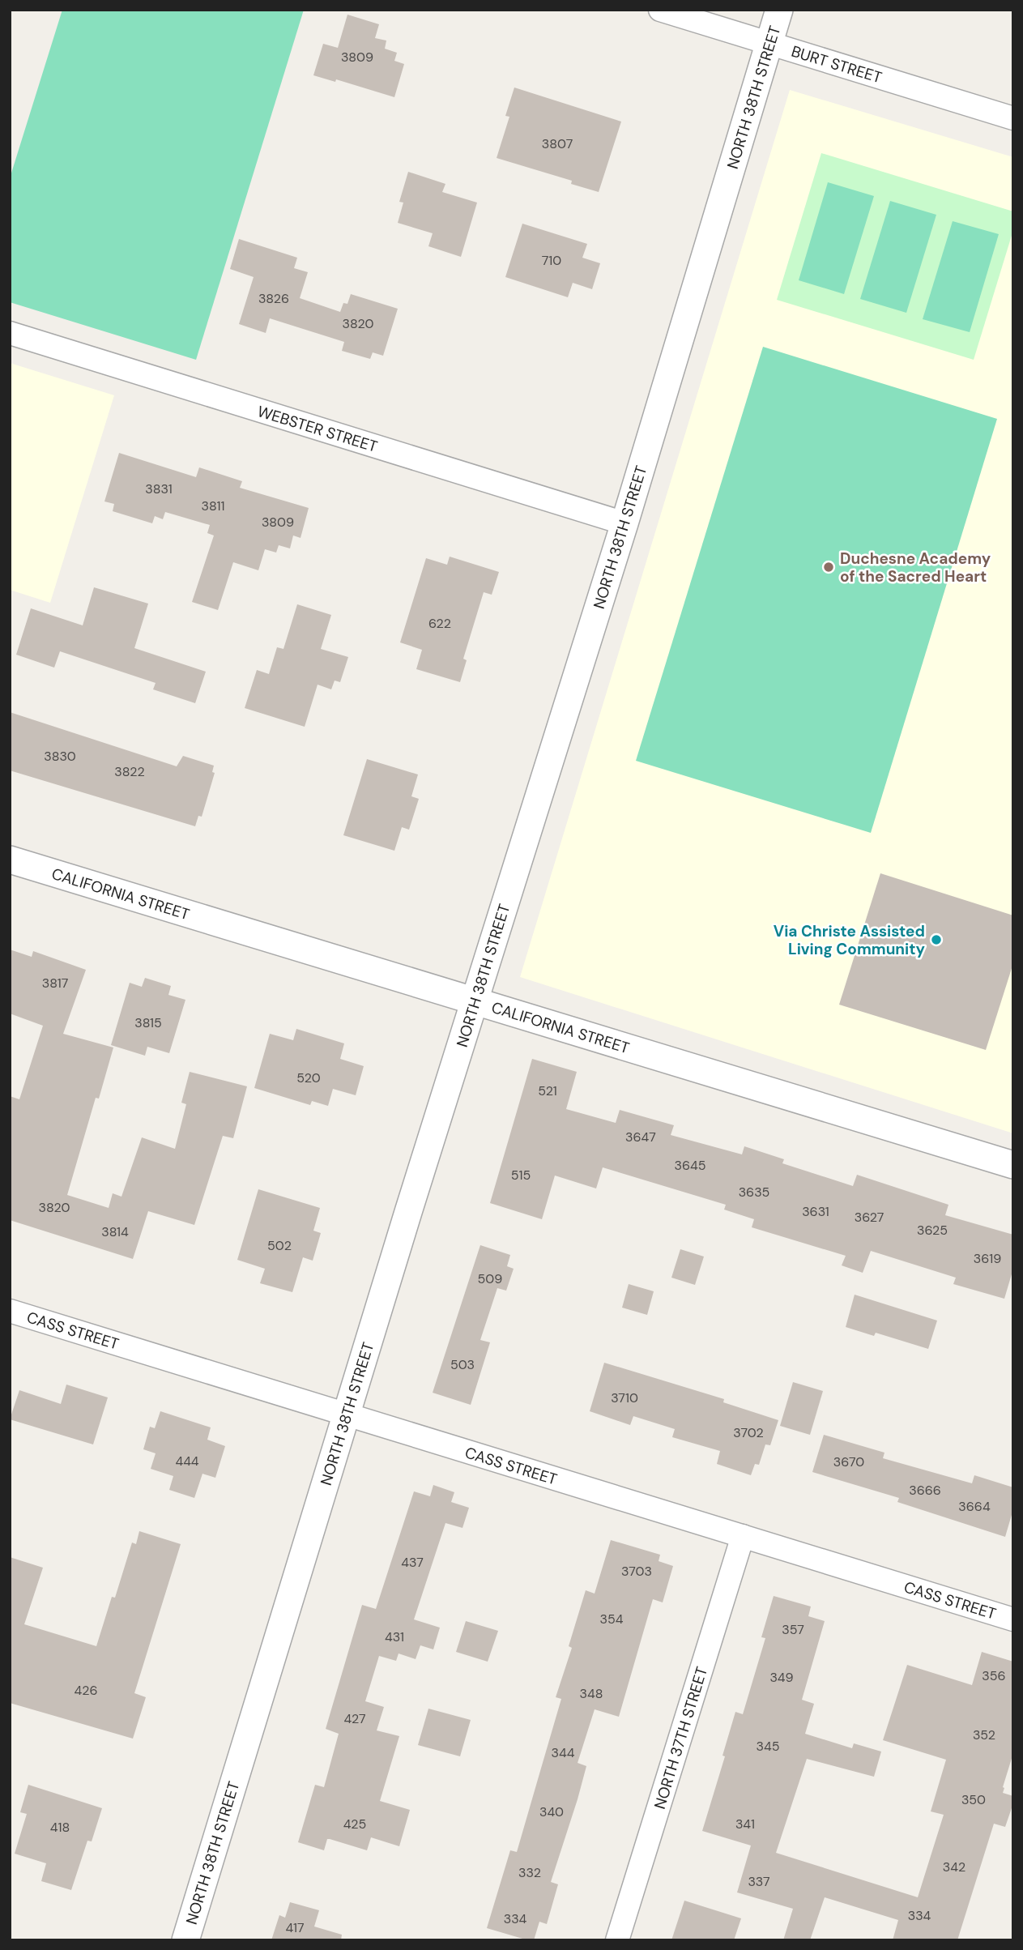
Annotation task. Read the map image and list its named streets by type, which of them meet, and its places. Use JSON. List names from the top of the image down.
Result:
{
  "streets": {
    "street": [
      "BURT STREET",
      "NORTH 38TH STREET",
      "WEBSTER STREET",
      "CALIFORNIA STREET",
      "CASS STREET",
      "NORTH 37TH STREET"
    ]
  },
  "crossings": [
    ["BURT STREET", "NORTH 38TH STREET"],
    ["NORTH 38TH STREET", "WEBSTER STREET"],
    ["NORTH 38TH STREET", "CALIFORNIA STREET"],
    ["NORTH 38TH STREET", "CASS STREET"],
    ["CASS STREET", "NORTH 37TH STREET"]
  ],
  "places": ["Duchesne Academy of the Sacred Heart", "Via Christe Assisted Living Community"],
  "house_numbers": [
    "3809",
    "3807",
    "710",
    "3826",
    "3820",
    "3831",
    "3811",
    "3809",
    "622",
    "3830",
    "3822",
    "3817",
    "3815",
    "520",
    "521",
    "3647",
    "3645",
    "515",
    "3635",
    "3820",
    "3631",
    "3627",
    "3625",
    "3814",
    "502",
    "3619",
    "509",
    "503",
    "3710",
    "3702",
    "444",
    "3670",
    "3666",
    "3664",
    "437",
    "3703",
    "354",
    "357",
    "431",
    "356",
    "349",
    "426",
    "348",
    "427",
    "352",
    "345",
    "344",
    "350",
    "340",
    "425",
    "341",
    "418",
    "342",
    "332",
    "337",
    "334",
    "334",
    "417"
  ]
}
